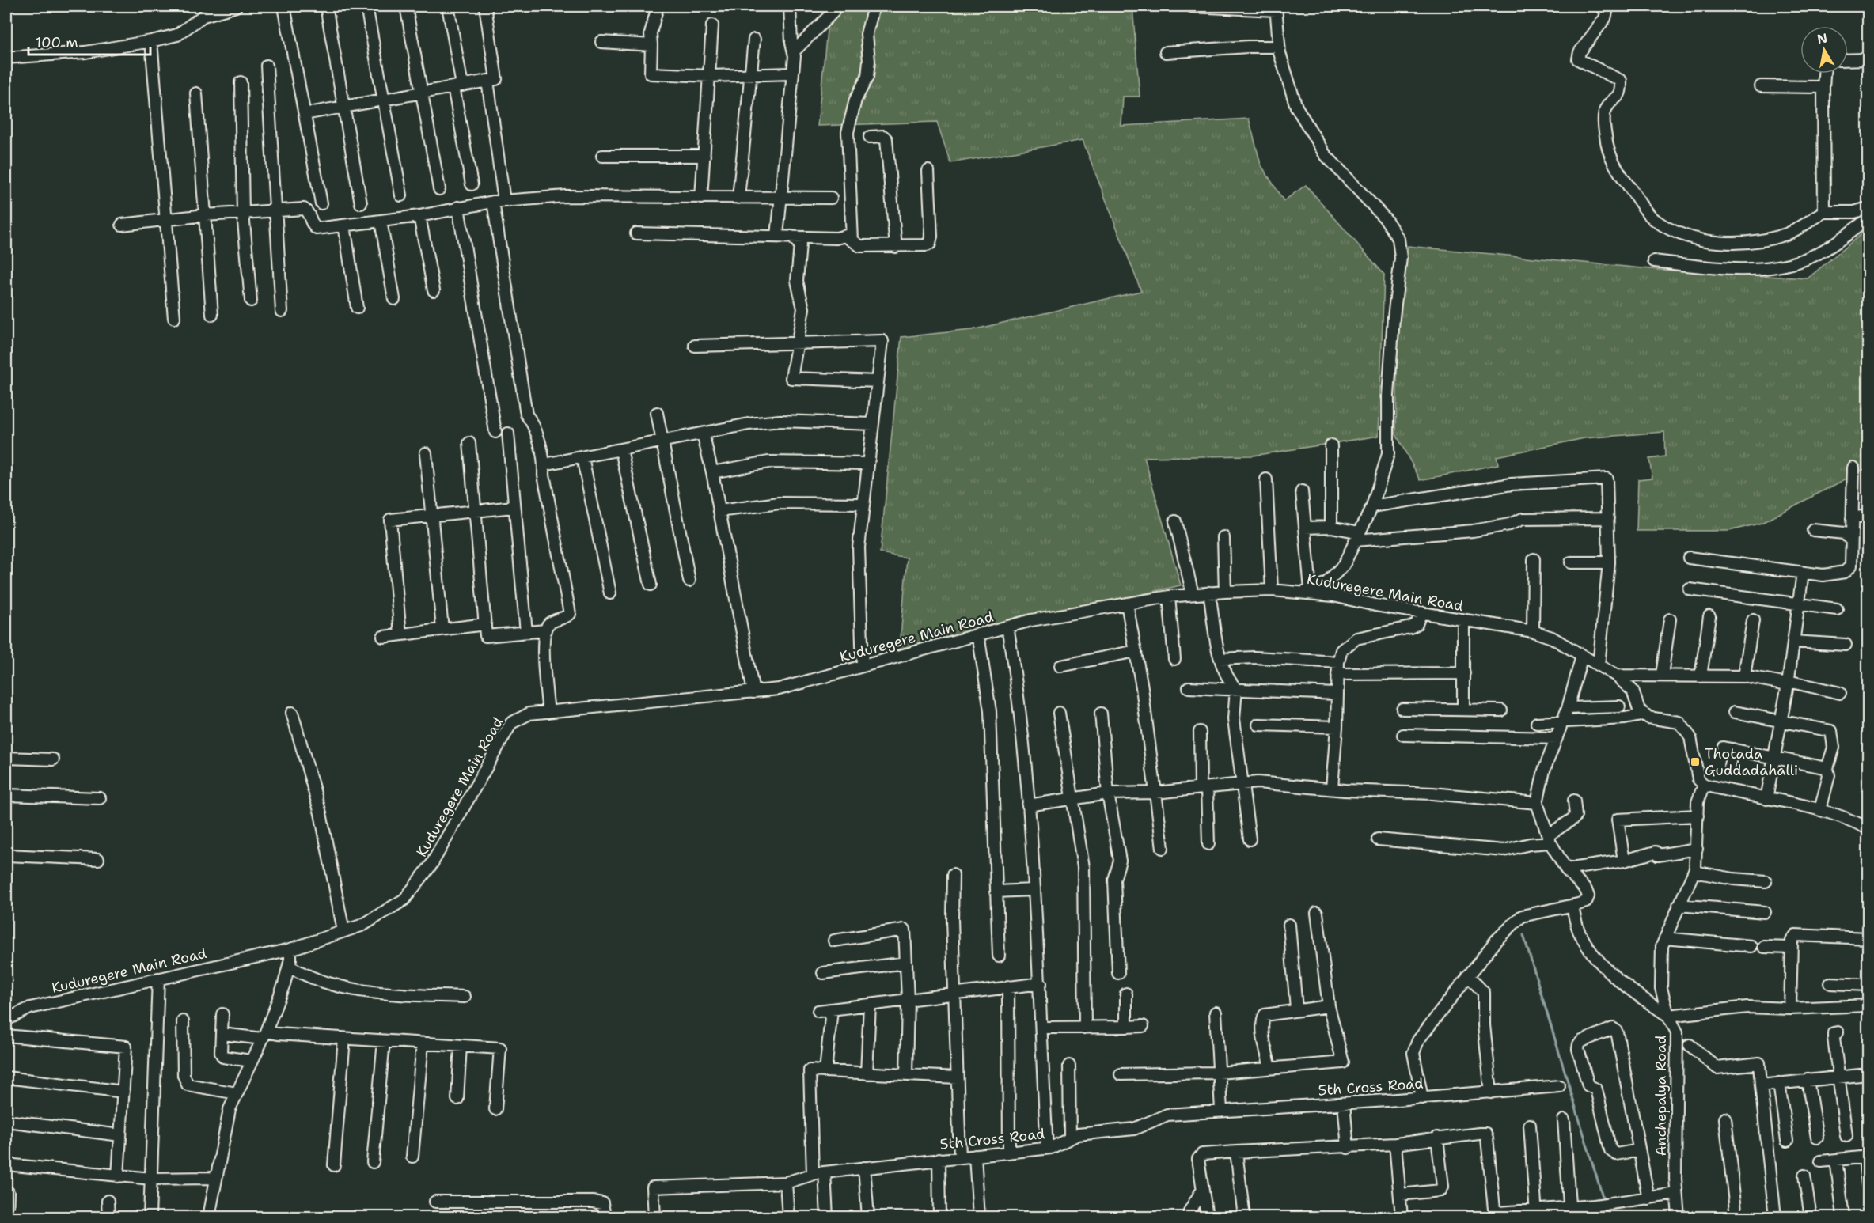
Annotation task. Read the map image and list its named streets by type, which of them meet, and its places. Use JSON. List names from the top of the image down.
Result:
{
  "streets": {
    "street": ["Kuduregere Main Road", "5th Cross Road", "Anchepalya Road"]
  },
  "places": {
    "transit": ["Thotada Guddadahalli"]
  },
  "scale_bar": "100 m",
  "north": "top"
}
